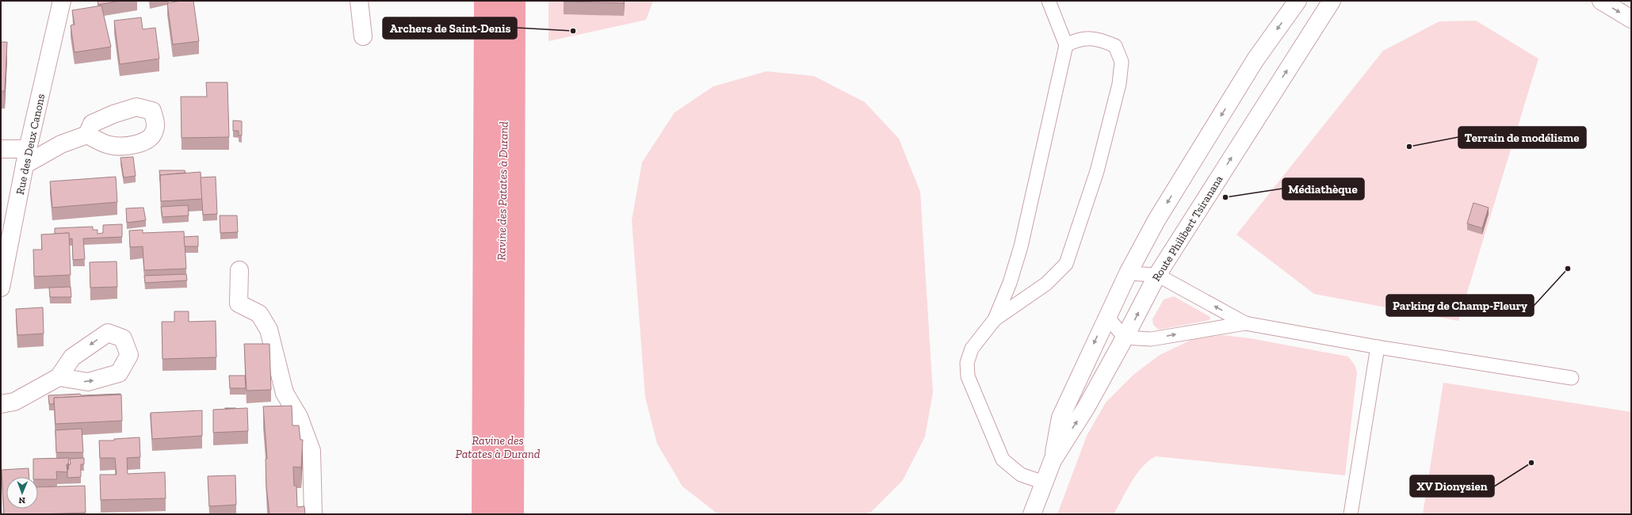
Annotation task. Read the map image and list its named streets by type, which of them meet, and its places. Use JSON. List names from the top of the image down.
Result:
{
  "streets": {
    "main road": ["Rue des Deux Canons", "Route Philibert Tsiranana"]
  },
  "water": ["Ravine des Patates à Durand"],
  "places": [
    "Archers de Saint-Denis",
    "Terrain de modélisme",
    "Médiathèque",
    "Parking de Champ-Fleury",
    "XV Dionysien"
  ],
  "north": "bottom"
}
